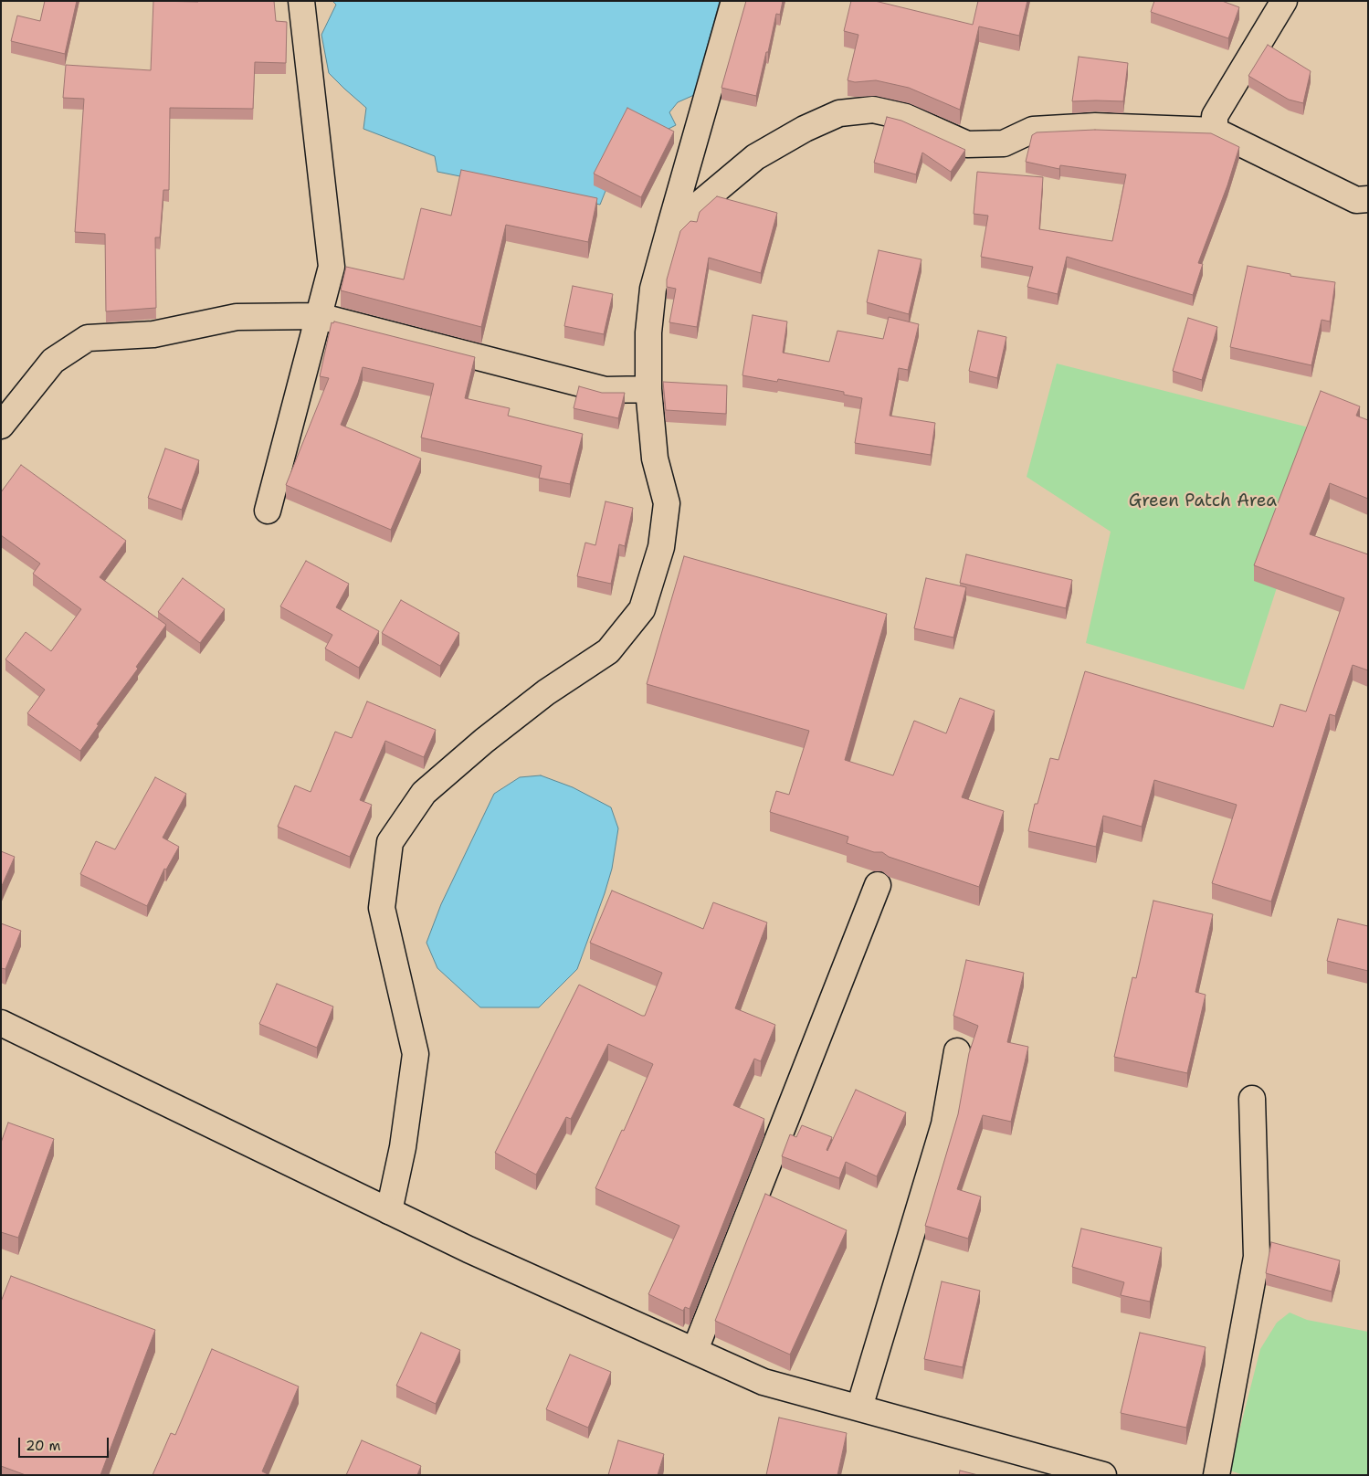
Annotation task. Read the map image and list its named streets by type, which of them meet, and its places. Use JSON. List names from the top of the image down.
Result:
{
  "parks": ["Green Patch Area"],
  "scale_bar": "20 m"
}
